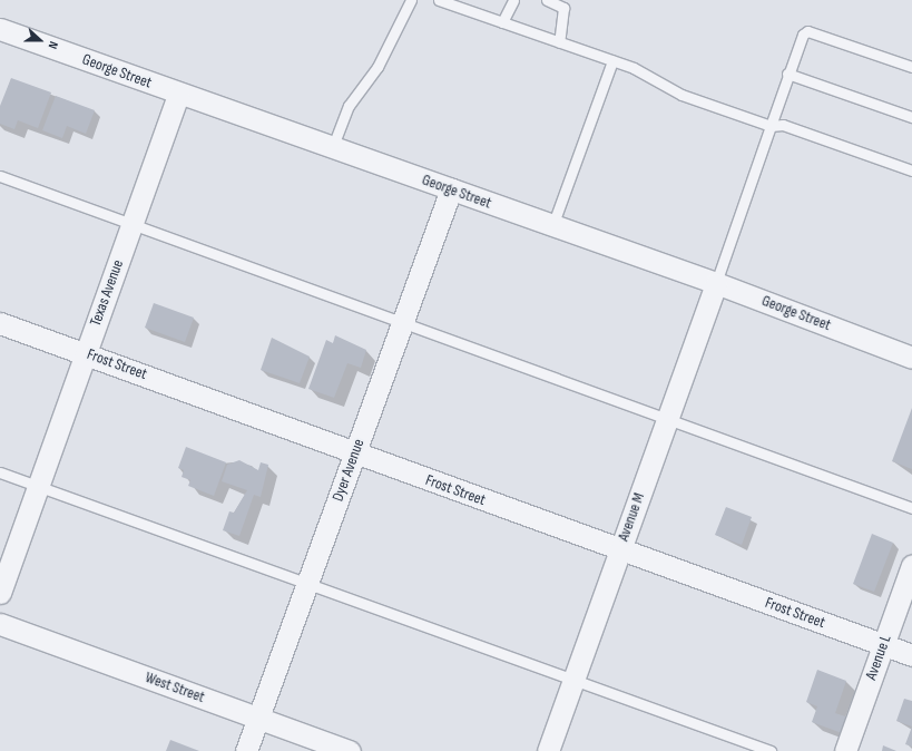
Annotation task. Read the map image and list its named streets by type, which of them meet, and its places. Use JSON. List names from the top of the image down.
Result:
{
  "streets": {
    "street": [
      "George Street",
      "Texas Avenue",
      "Frost Street",
      "Dyer Avenue",
      "Avenue M",
      "Avenue L",
      "West Street"
    ]
  },
  "crossings": [
    ["George Street", "Texas Avenue"],
    ["George Street", "Dyer Avenue"],
    ["George Street", "Avenue M"],
    ["Texas Avenue", "Frost Street"],
    ["Frost Street", "Dyer Avenue"],
    ["Frost Street", "Avenue M"],
    ["Frost Street", "Avenue L"],
    ["Dyer Avenue", "West Street"]
  ],
  "north": "right"
}
